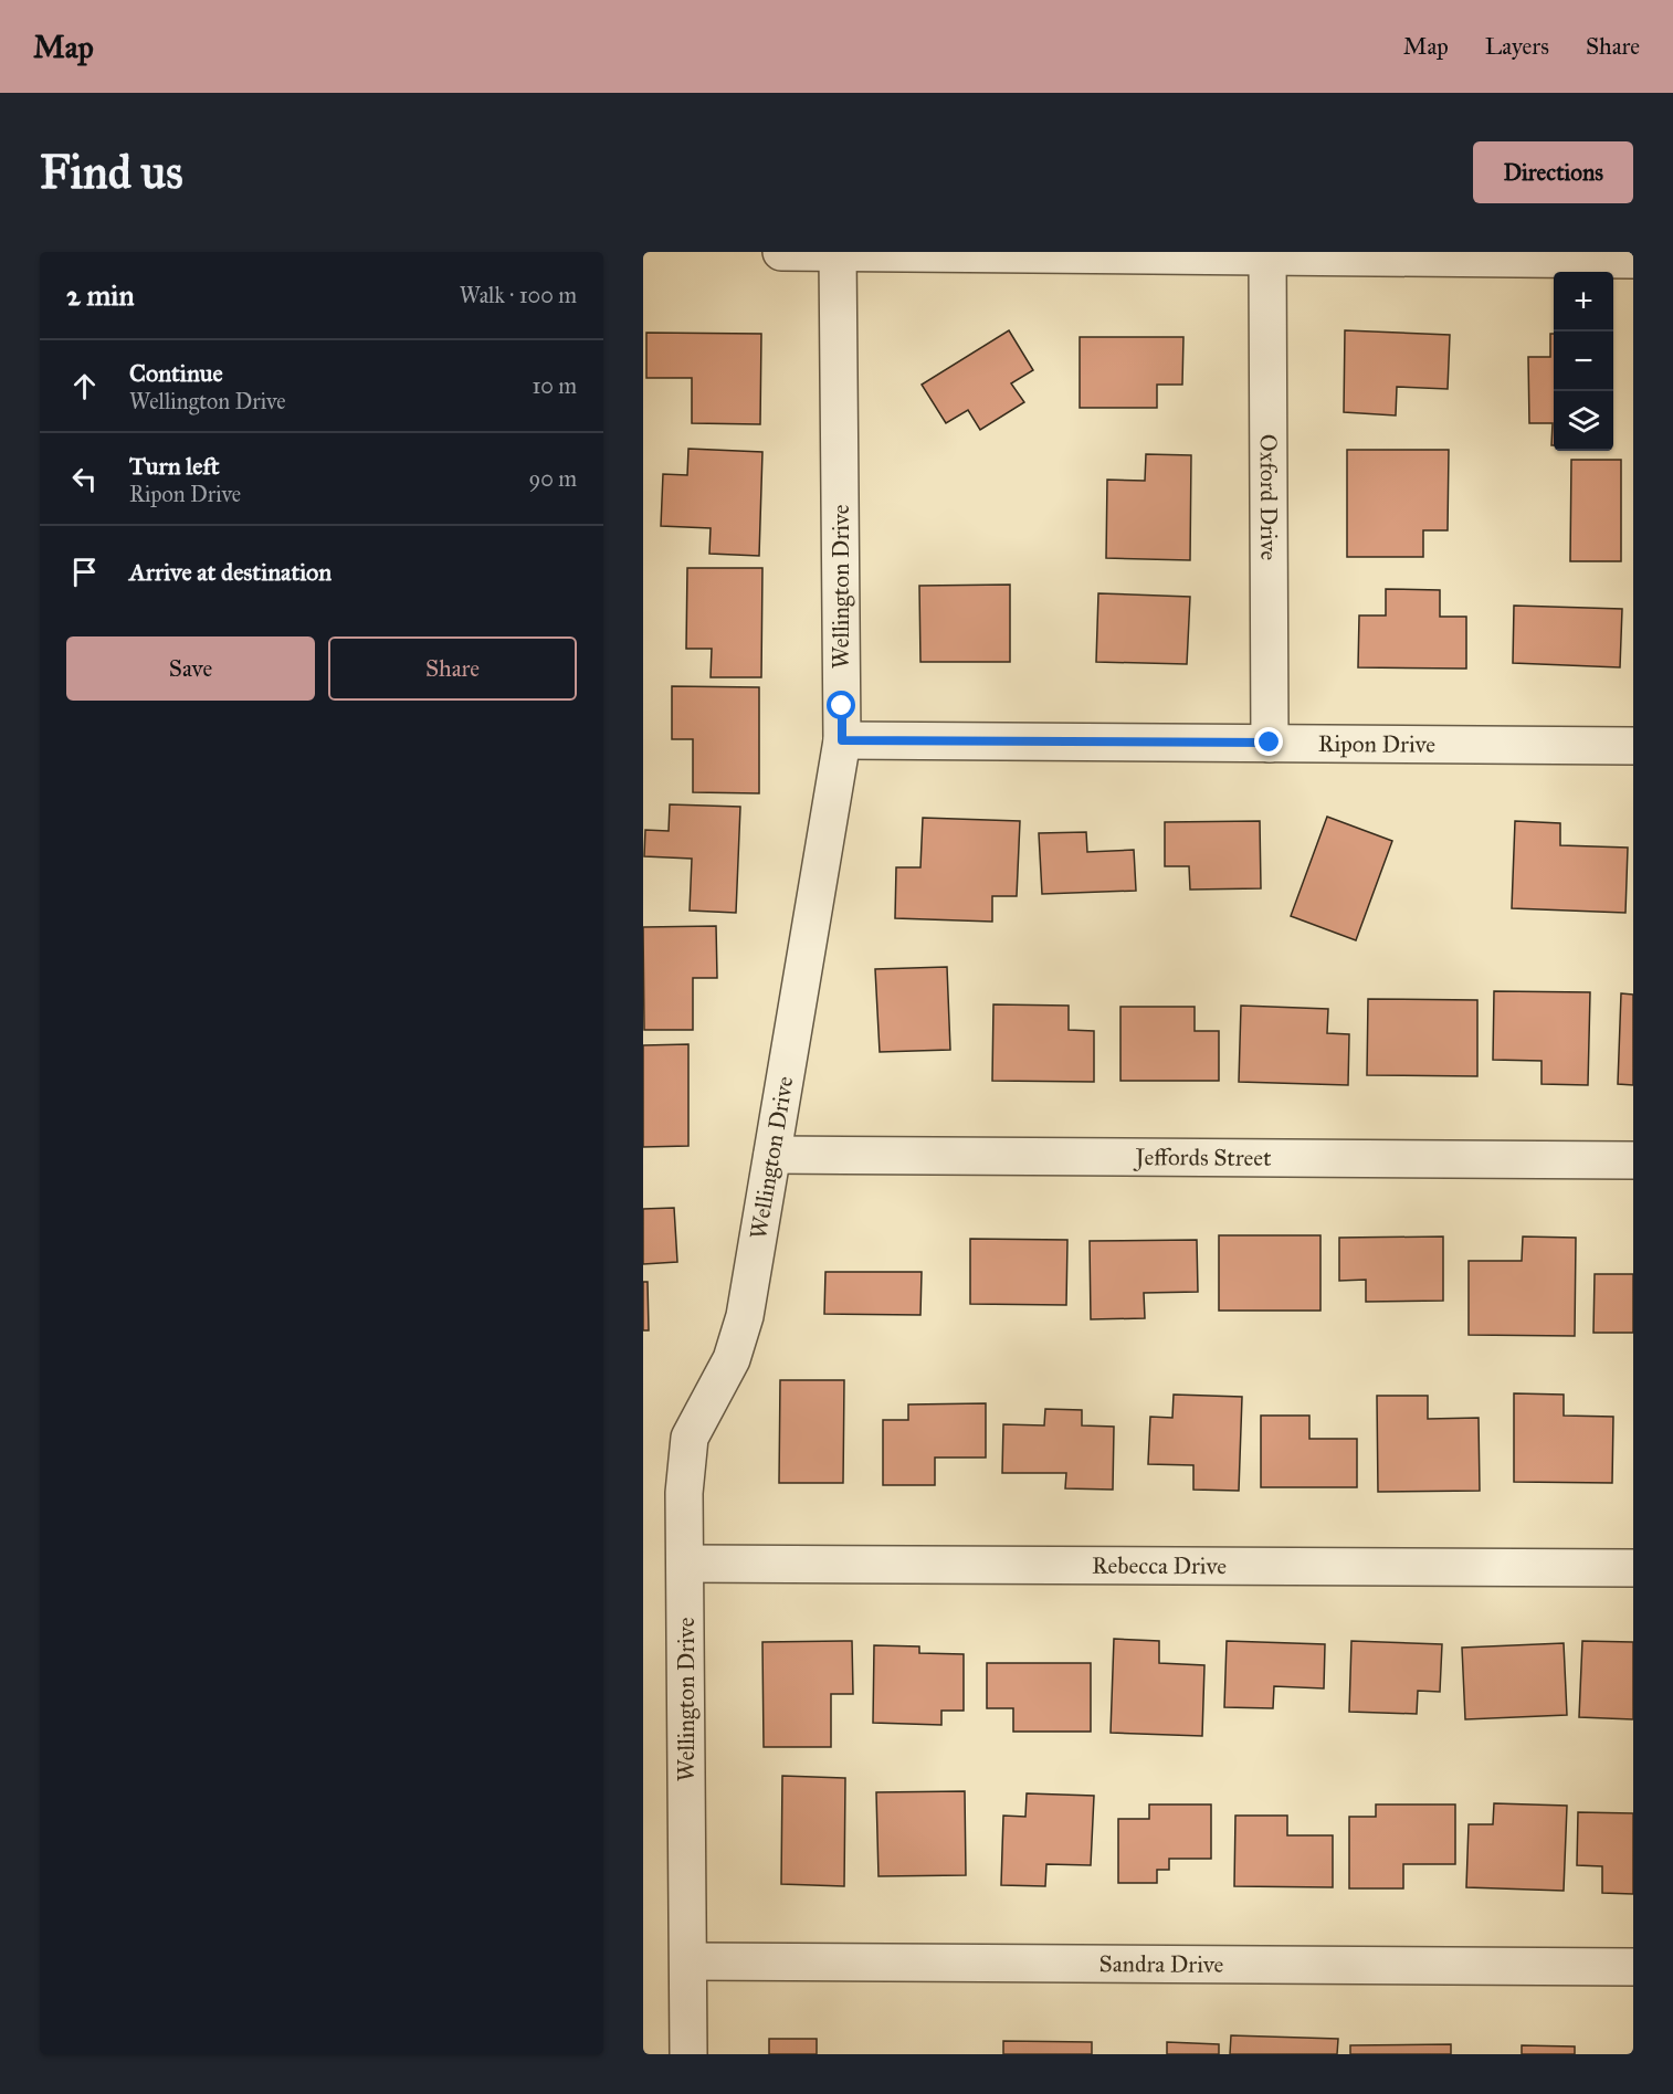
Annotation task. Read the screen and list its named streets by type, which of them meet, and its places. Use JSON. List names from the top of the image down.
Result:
{
  "streets": {
    "street": [
      "Oxford Drive",
      "Wellington Drive",
      "Ripon Drive",
      "Jeffords Street",
      "Rebecca Drive",
      "Sandra Drive"
    ]
  },
  "crossings": [
    ["Oxford Drive", "Ripon Drive"],
    ["Wellington Drive", "Ripon Drive"],
    ["Wellington Drive", "Jeffords Street"],
    ["Wellington Drive", "Rebecca Drive"],
    ["Wellington Drive", "Sandra Drive"]
  ],
  "page": {
    "header": "Map",
    "nav": ["Map", "Layers", "Share"],
    "buttons": [
      "Directions",
      ["Save", "Share"]
    ],
    "title": "Find us",
    "heading": ["2 min", "Walk · 100 m"],
    "map_buttons": ["+", "−"],
    "list": [
      ["Continue", "Wellington Drive", "10 m"],
      ["Turn left", "Ripon Drive", "90 m"],
      "Arrive at destination"
    ]
  }
}
